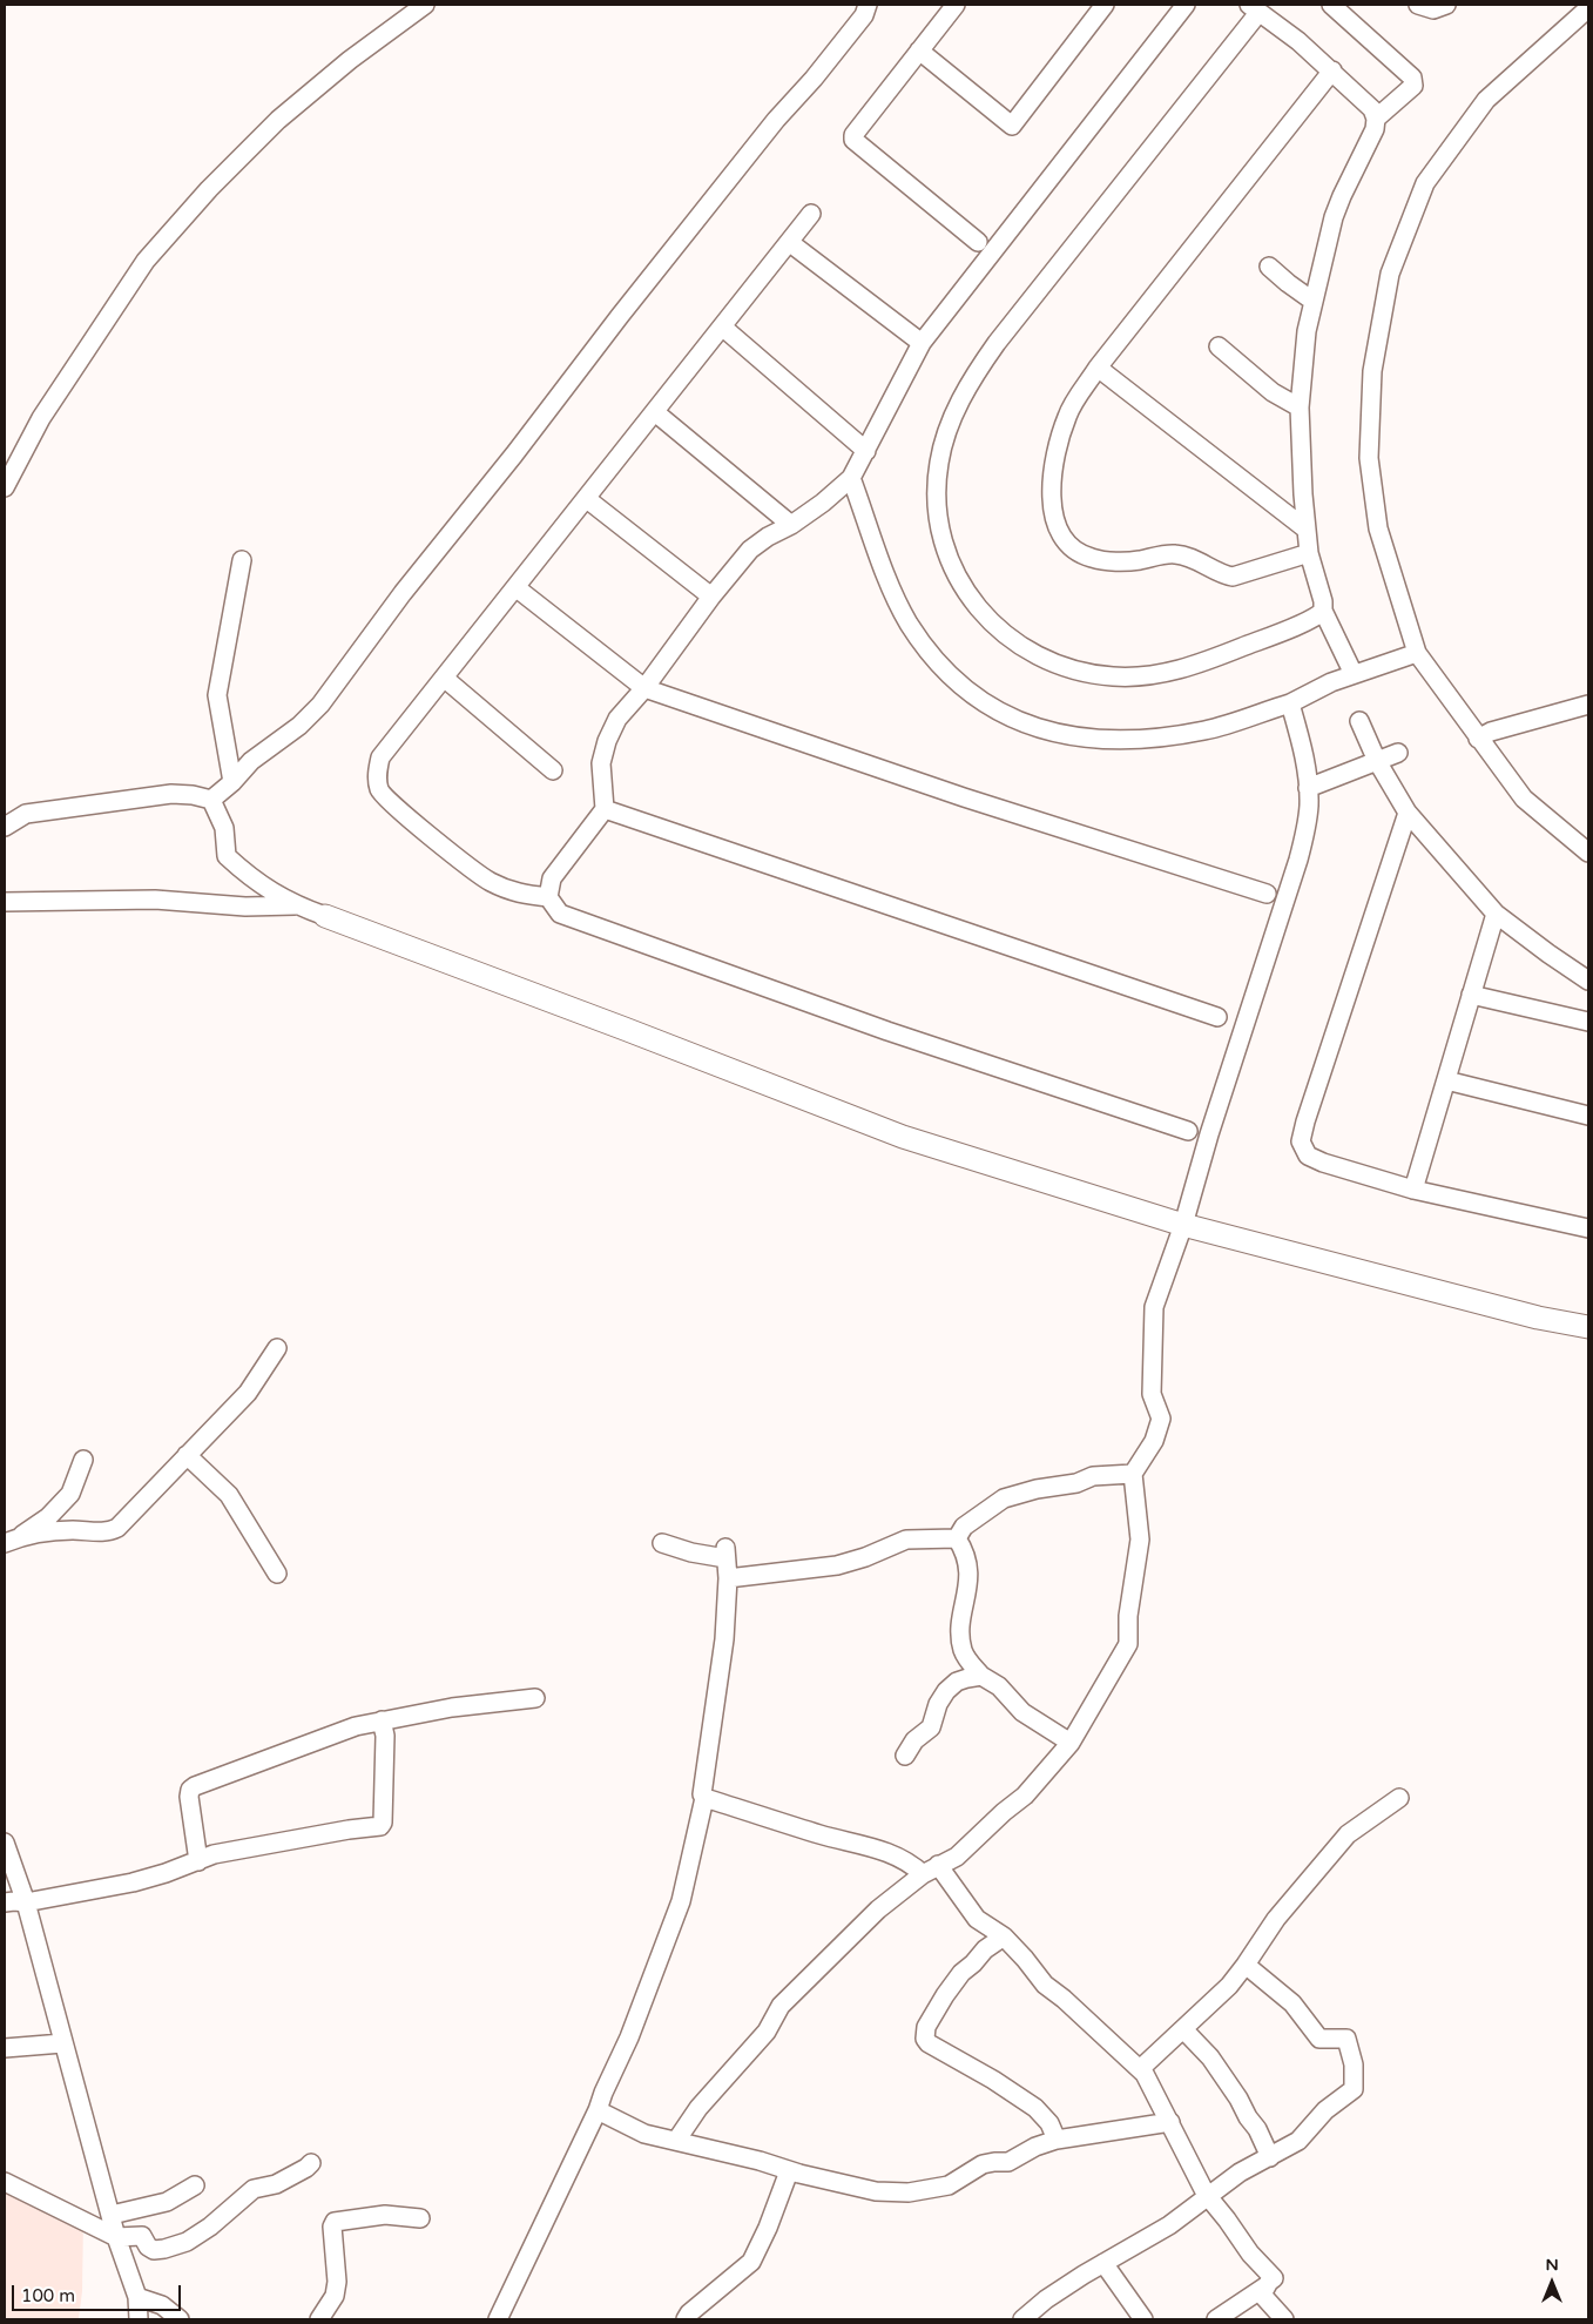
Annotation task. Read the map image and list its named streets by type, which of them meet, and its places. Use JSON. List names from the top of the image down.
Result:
{
  "scale_bar": "100 m",
  "north": "top"
}
